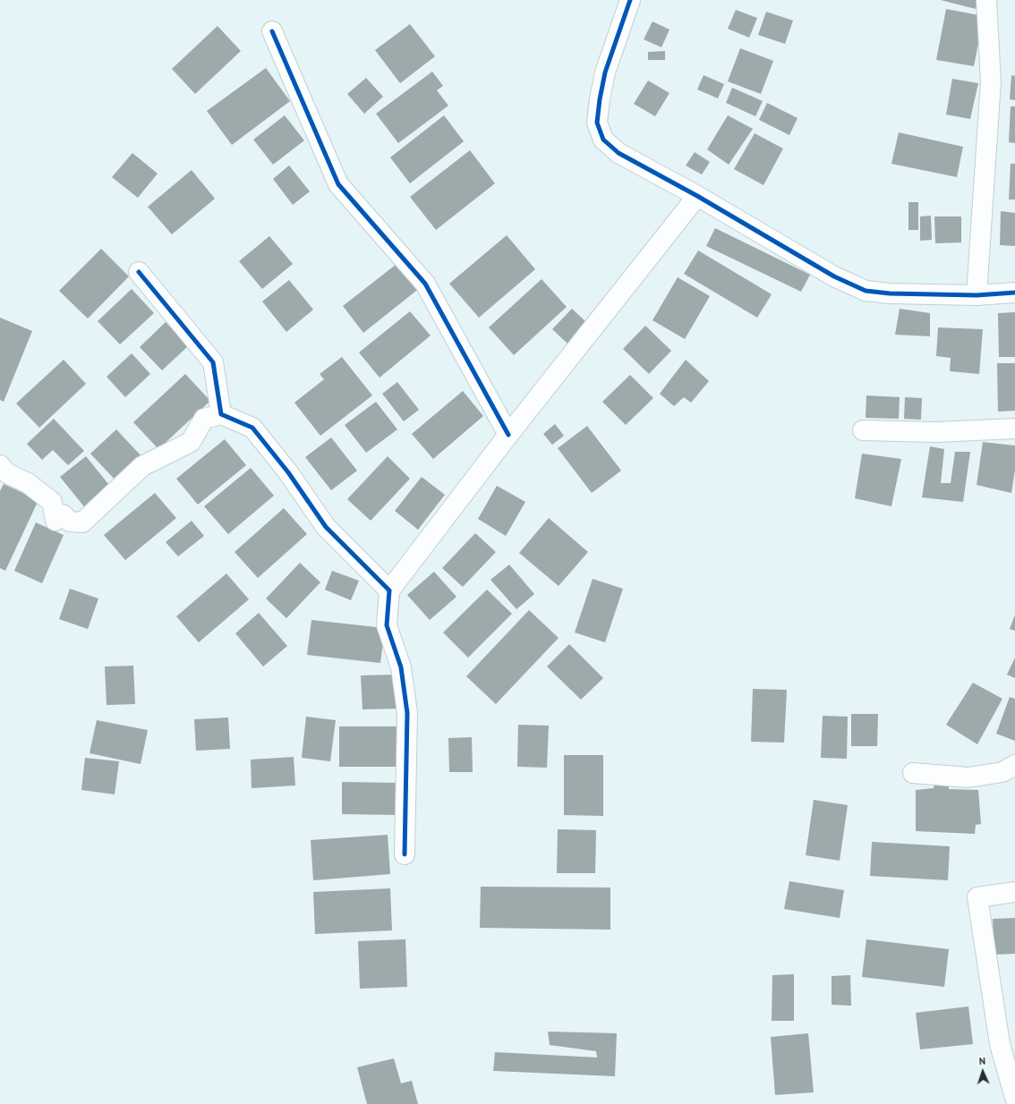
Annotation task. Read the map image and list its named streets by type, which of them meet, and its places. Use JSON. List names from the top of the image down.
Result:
{
  "north": "top"
}
